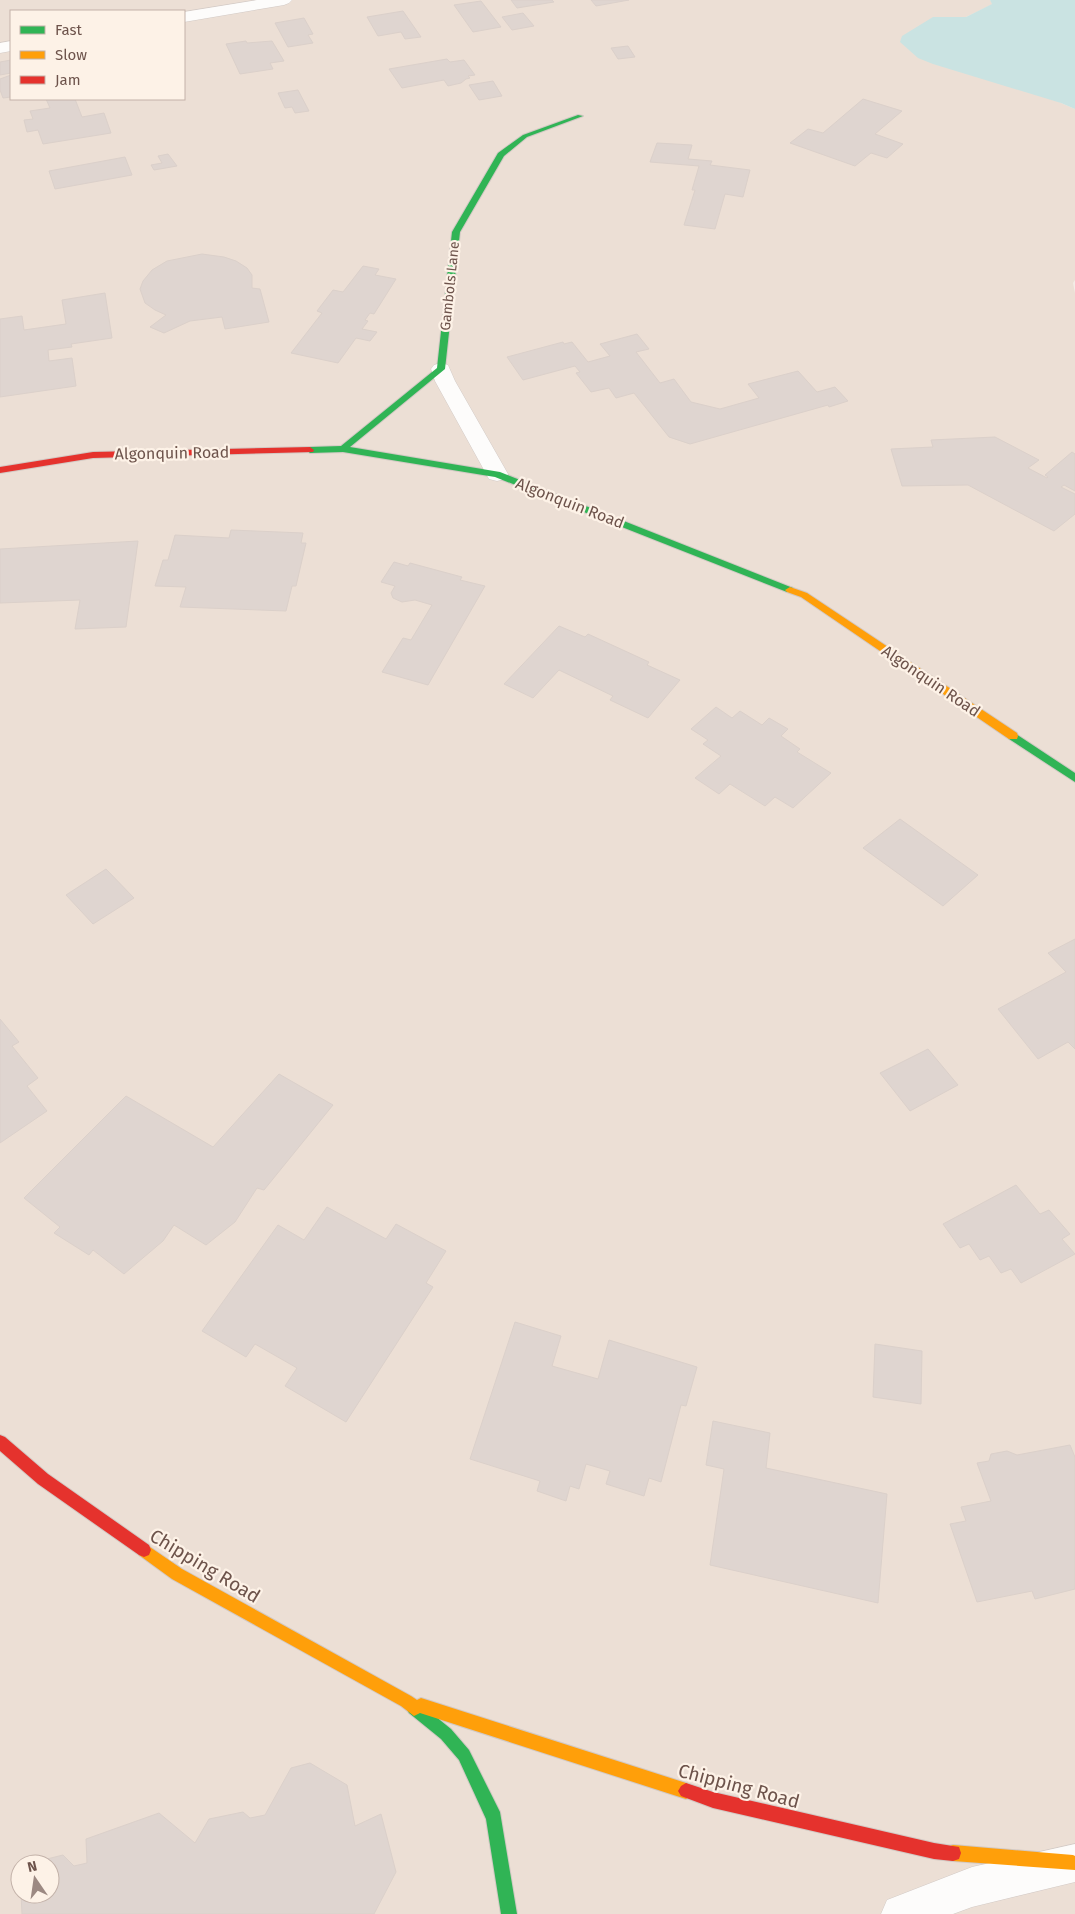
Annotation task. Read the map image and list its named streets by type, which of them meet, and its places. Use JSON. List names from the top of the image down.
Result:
{
  "streets": {
    "street": ["Gambols Lane", "Algonquin Road", "Chipping Road"]
  },
  "legend": ["Fast", "Slow", "Jam"],
  "north": "top"
}
